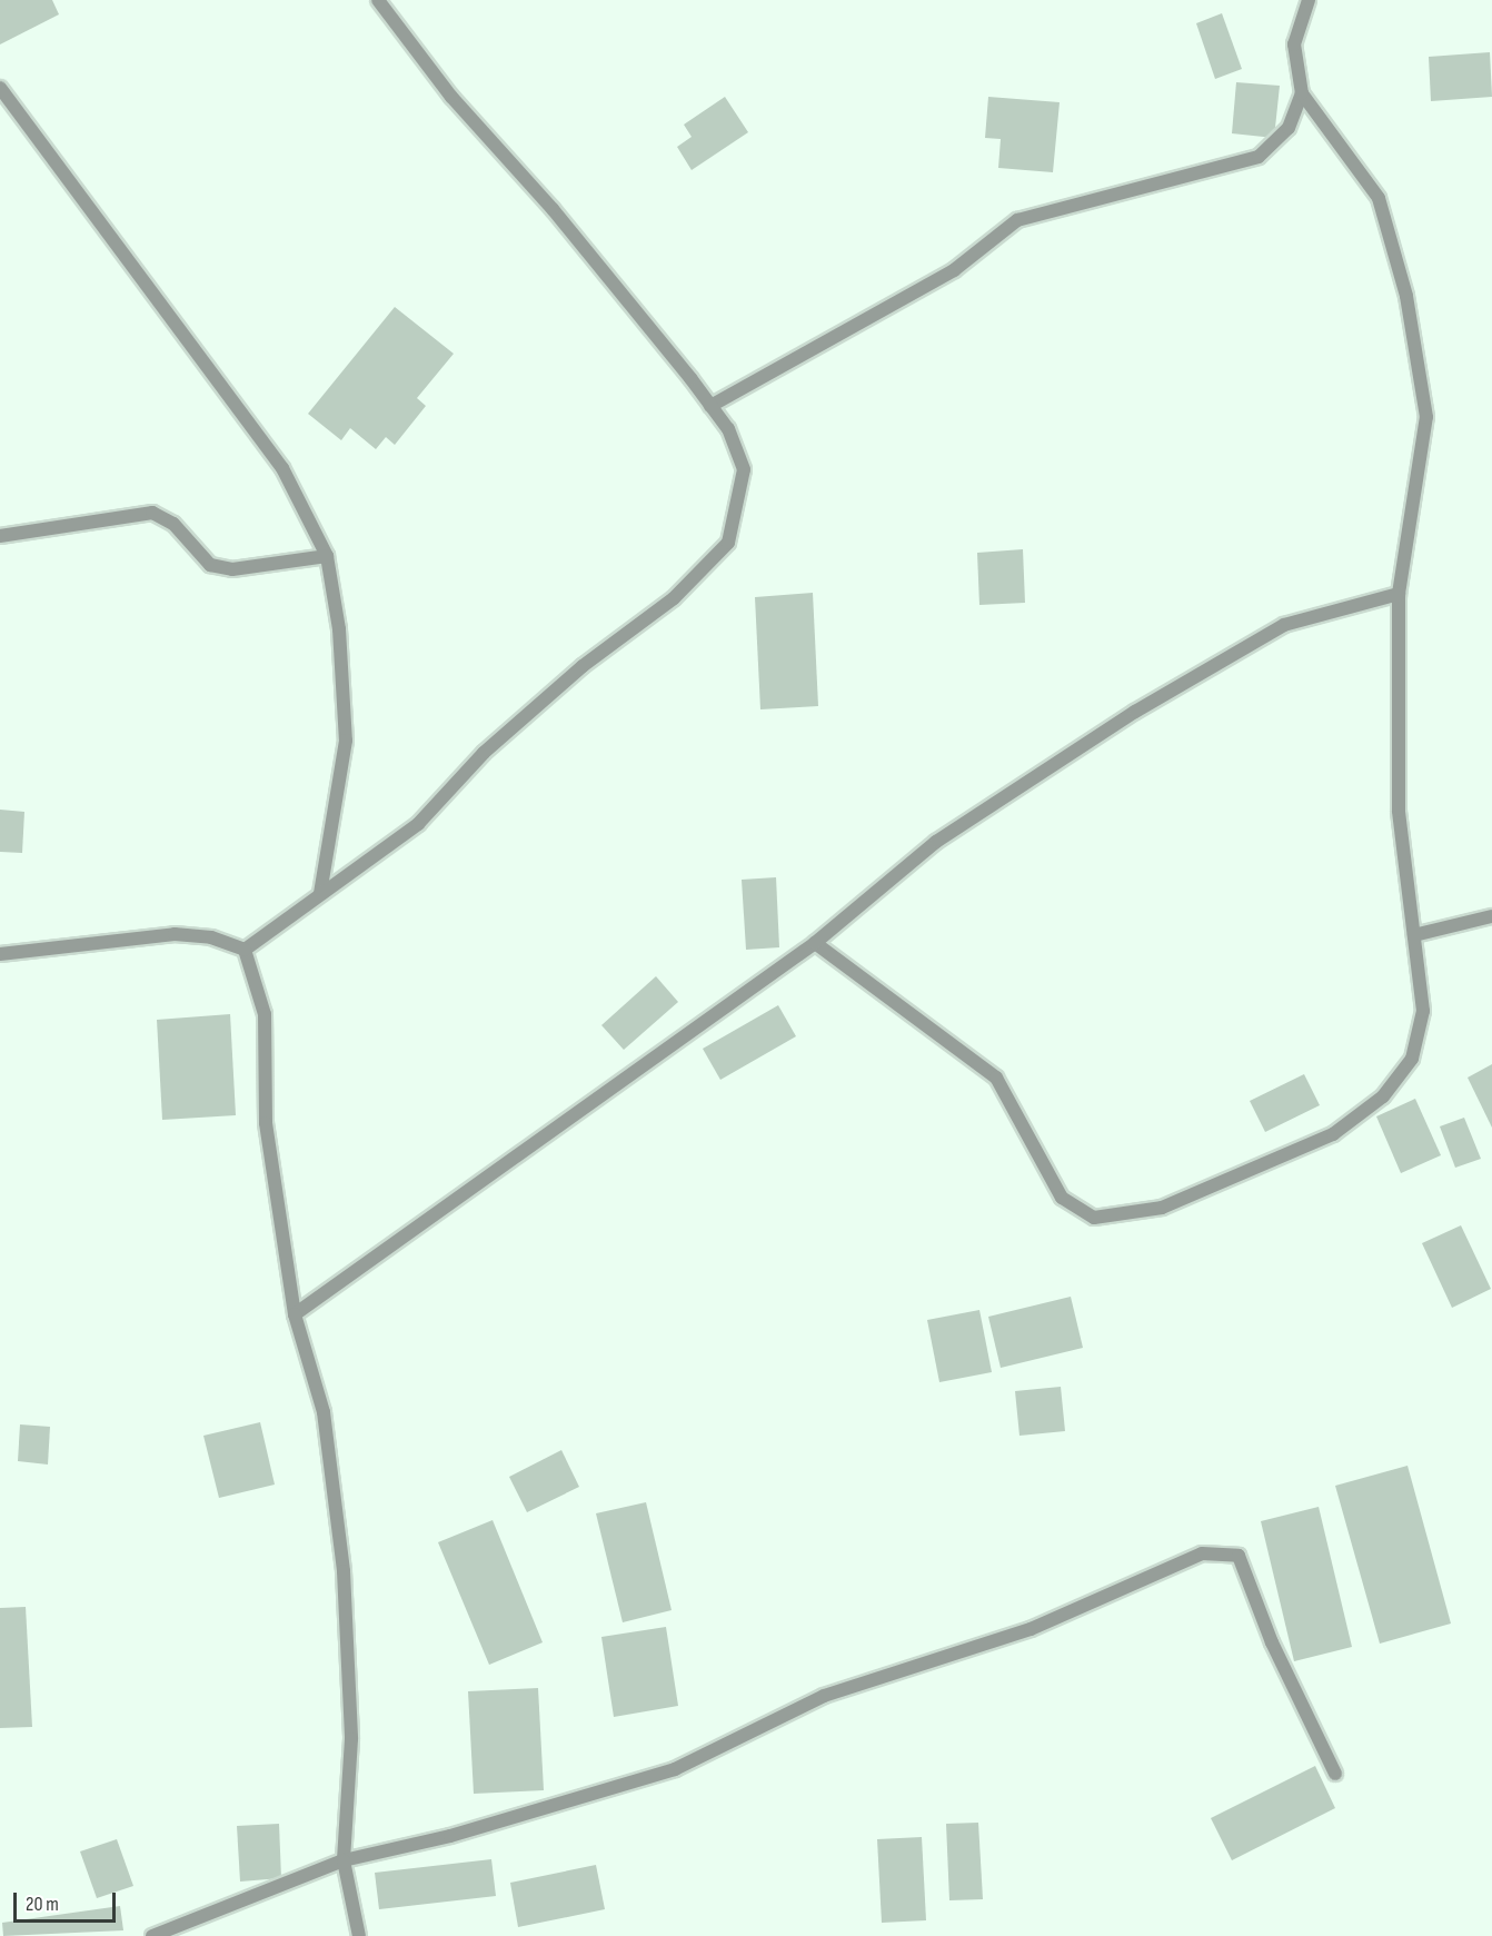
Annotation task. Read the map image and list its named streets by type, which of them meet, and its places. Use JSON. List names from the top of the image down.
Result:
{
  "scale_bar": "20 m"
}
